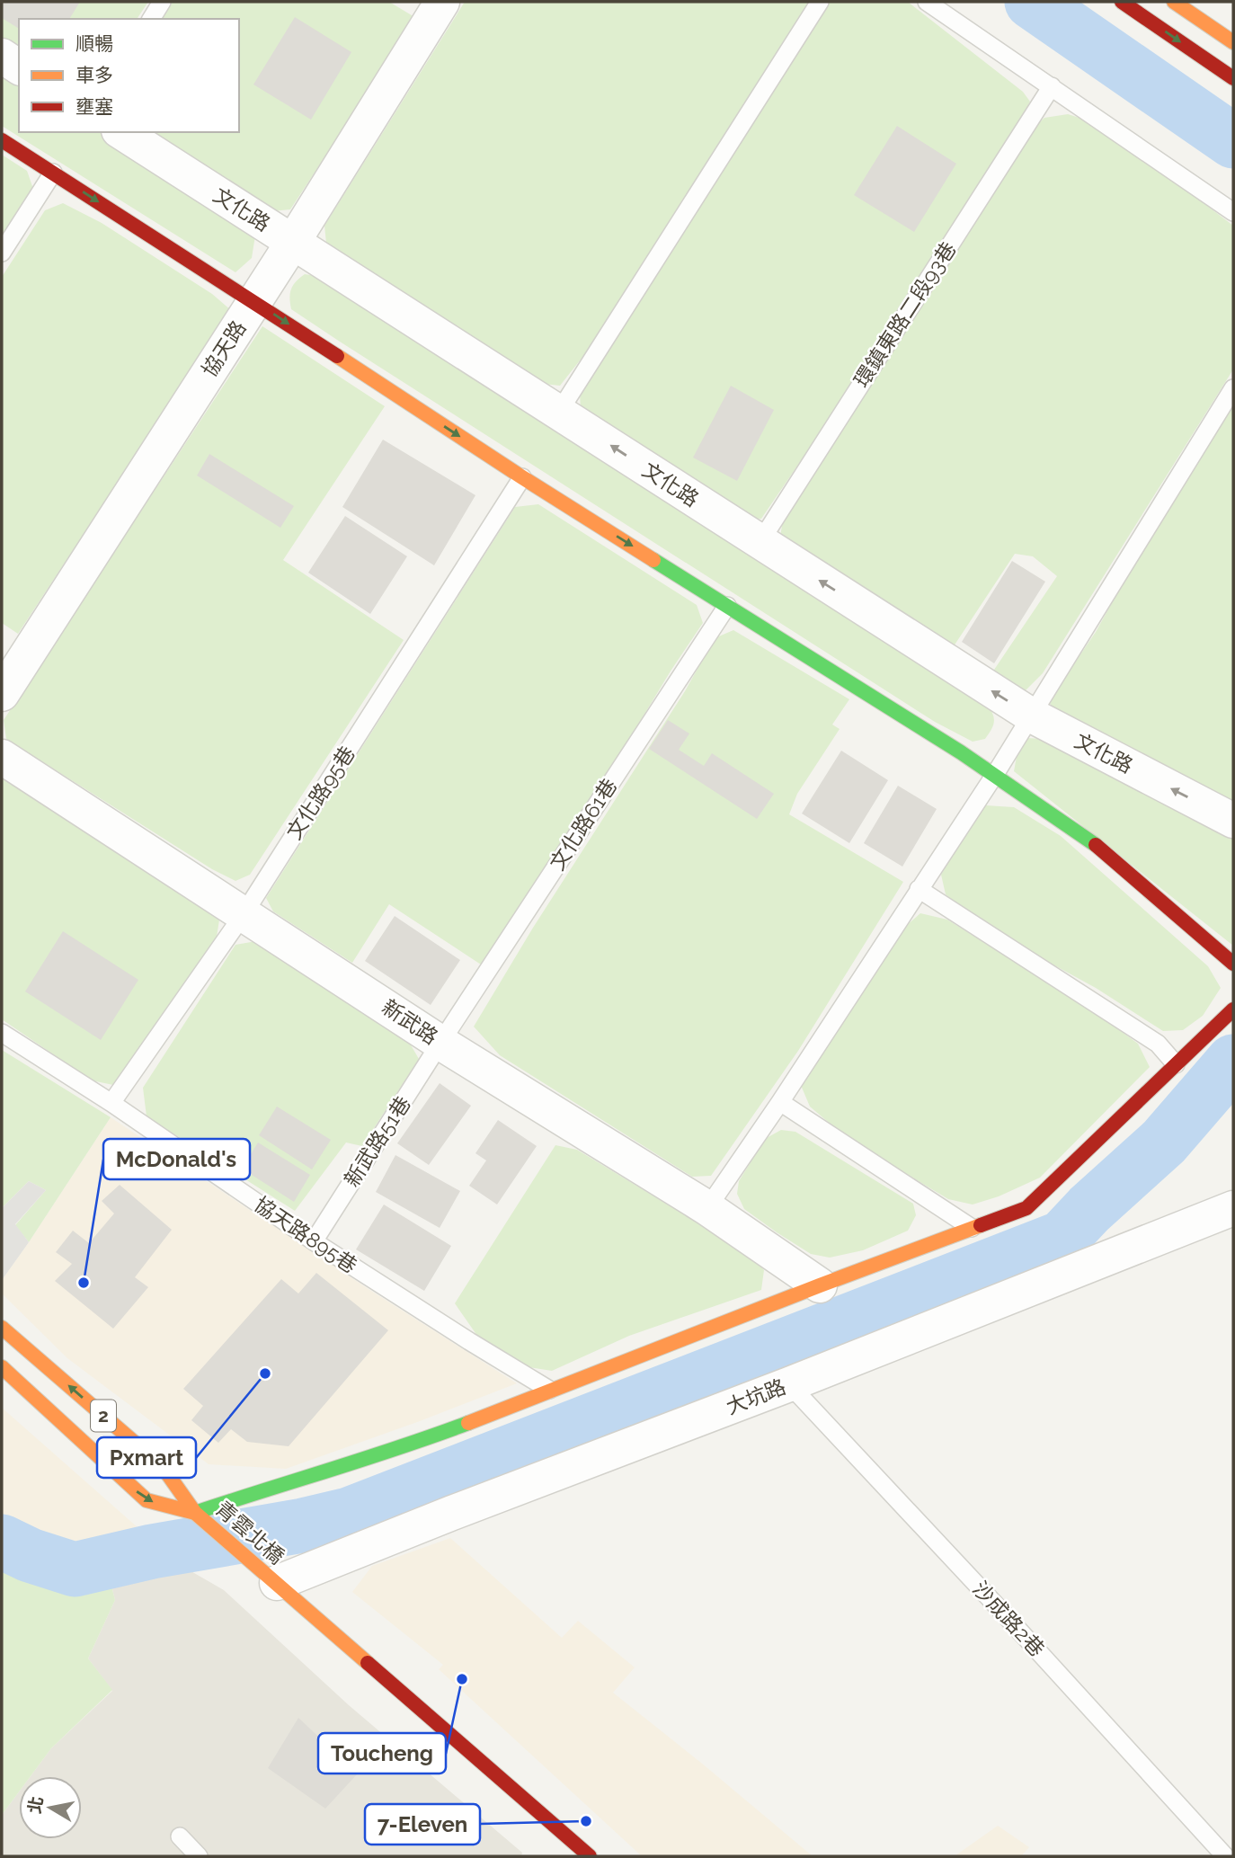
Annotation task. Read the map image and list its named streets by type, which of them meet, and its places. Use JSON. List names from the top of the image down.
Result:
{
  "streets": {
    "street": [
      "文化路",
      "協天路",
      "新武路",
      "大坑路",
      "2",
      "青雲北橋"
    ],
    "lane": [
      "環鎮東路二段93巷",
      "文化路95巷",
      "文化路61巷",
      "新武路51巷",
      "協天路895巷",
      "沙成路2巷"
    ]
  },
  "crossings": [
    ["文化路", "環鎮東路二段93巷"],
    ["文化路", "協天路"],
    ["文化路95巷", "新武路"],
    ["文化路95巷", "協天路895巷"],
    ["文化路61巷", "新武路"],
    ["文化路61巷", "新武路51巷"],
    ["新武路", "新武路51巷"],
    ["新武路51巷", "協天路895巷"],
    ["大坑路", "2"],
    ["大坑路", "青雲北橋"],
    ["大坑路", "沙成路2巷"],
    ["2", "青雲北橋"]
  ],
  "places": [
    "McDonald's",
    "Pxmart",
    "Toucheng",
    "7-Eleven"
  ],
  "legend": ["順暢", "車多", "壅塞"],
  "north": "left"
}
